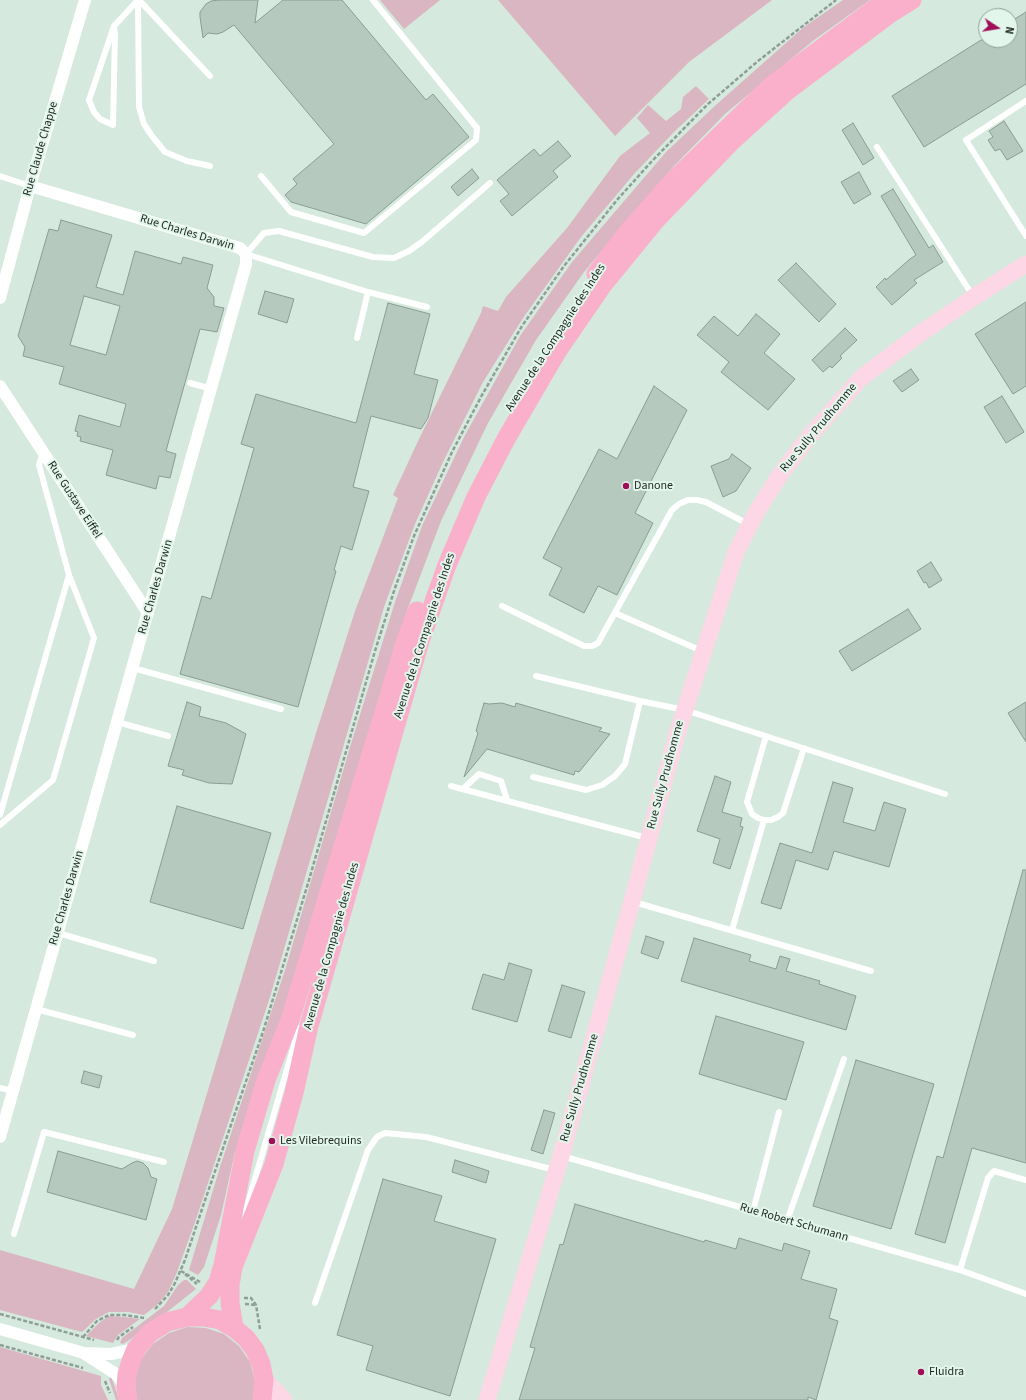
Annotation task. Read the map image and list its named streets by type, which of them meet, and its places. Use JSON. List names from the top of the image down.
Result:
{
  "streets": {
    "main road": ["Avenue de la Compagnie des Indes"],
    "street": [
      "Rue Claude Chappe",
      "Rue Charles Darwin",
      "Rue Sully Prudhomme",
      "Rue Gustave Eiffel"
    ],
    "lane": ["Rue Robert Schumann"]
  },
  "crossings": [
    ["Rue Claude Chappe", "Rue Charles Darwin"],
    ["Rue Charles Darwin", "Rue Gustave Eiffel"],
    ["Rue Sully Prudhomme", "Rue Robert Schumann"]
  ],
  "places": ["Danone", "Les Vilebrequins", "Fluidra"],
  "north": "right"
}
